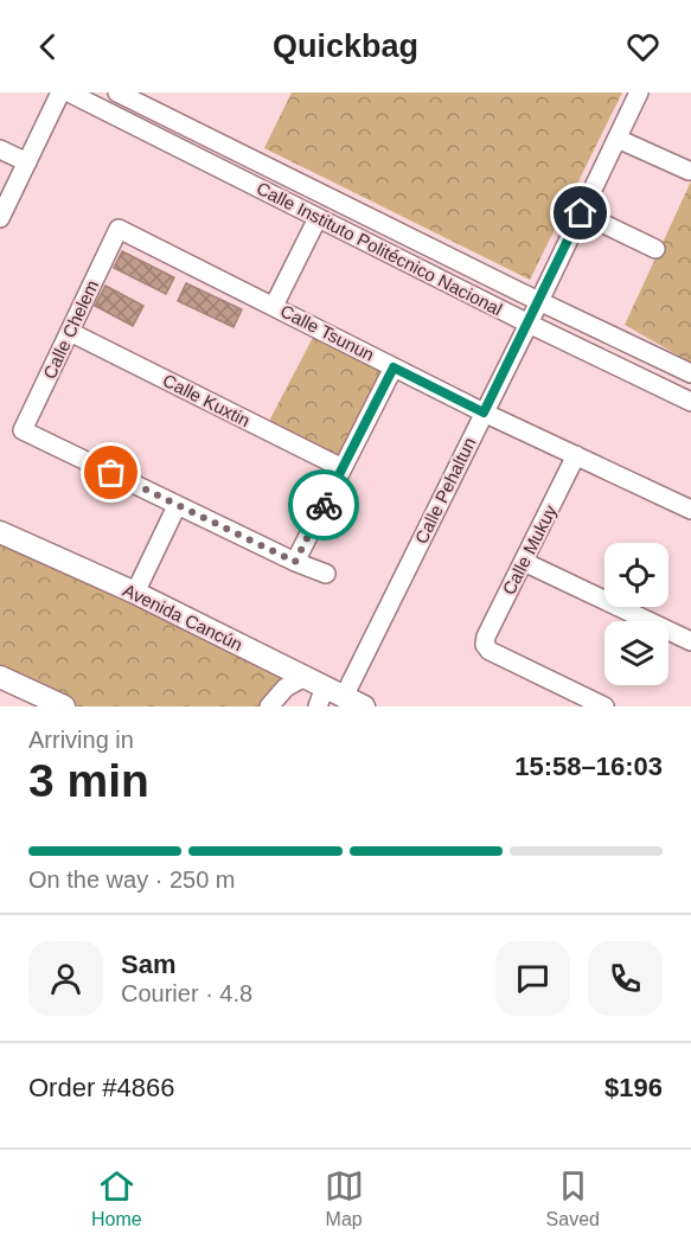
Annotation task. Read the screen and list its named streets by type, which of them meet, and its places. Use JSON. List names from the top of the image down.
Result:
{
  "streets": {
    "main road": ["Avenida Cancún"],
    "street": [
      "Calle Instituto Politécnico Nacional",
      "Calle Chelem",
      "Calle Tsunun",
      "Calle Kuxtin",
      "Calle Pehaltun",
      "Calle Mukuy"
    ]
  },
  "crossings": [
    ["Calle Instituto Politécnico Nacional", "Calle Pehaltun"],
    ["Calle Chelem", "Calle Tsunun"],
    ["Calle Chelem", "Calle Kuxtin"],
    ["Calle Tsunun", "Calle Pehaltun"],
    ["Calle Tsunun", "Calle Mukuy"],
    ["Calle Pehaltun", "Avenida Cancún"]
  ],
  "page": {
    "header": "Quickbag",
    "heading": ["3 min", "Arriving in", "15:58–16:03"],
    "panel": [
      "Sam",
      "Courier · 4.8",
      "Order #4866",
      "$196"
    ],
    "bar": "On the way · 250 m",
    "tabs": ["Home", "Map", "Saved"]
  }
}
